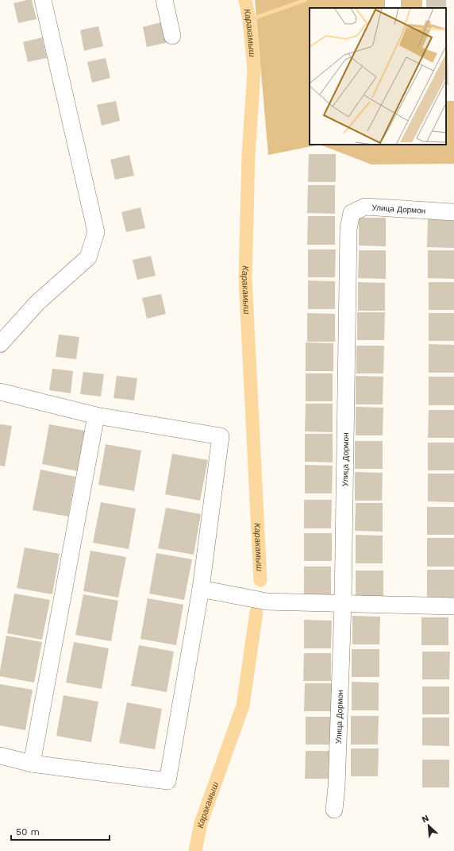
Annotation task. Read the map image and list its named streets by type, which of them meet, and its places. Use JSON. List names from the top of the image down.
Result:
{
  "streets": {
    "street": ["Улица Дормон"]
  },
  "water": ["Каракамыш"],
  "scale_bar": "50 m",
  "north": "top left"
}
